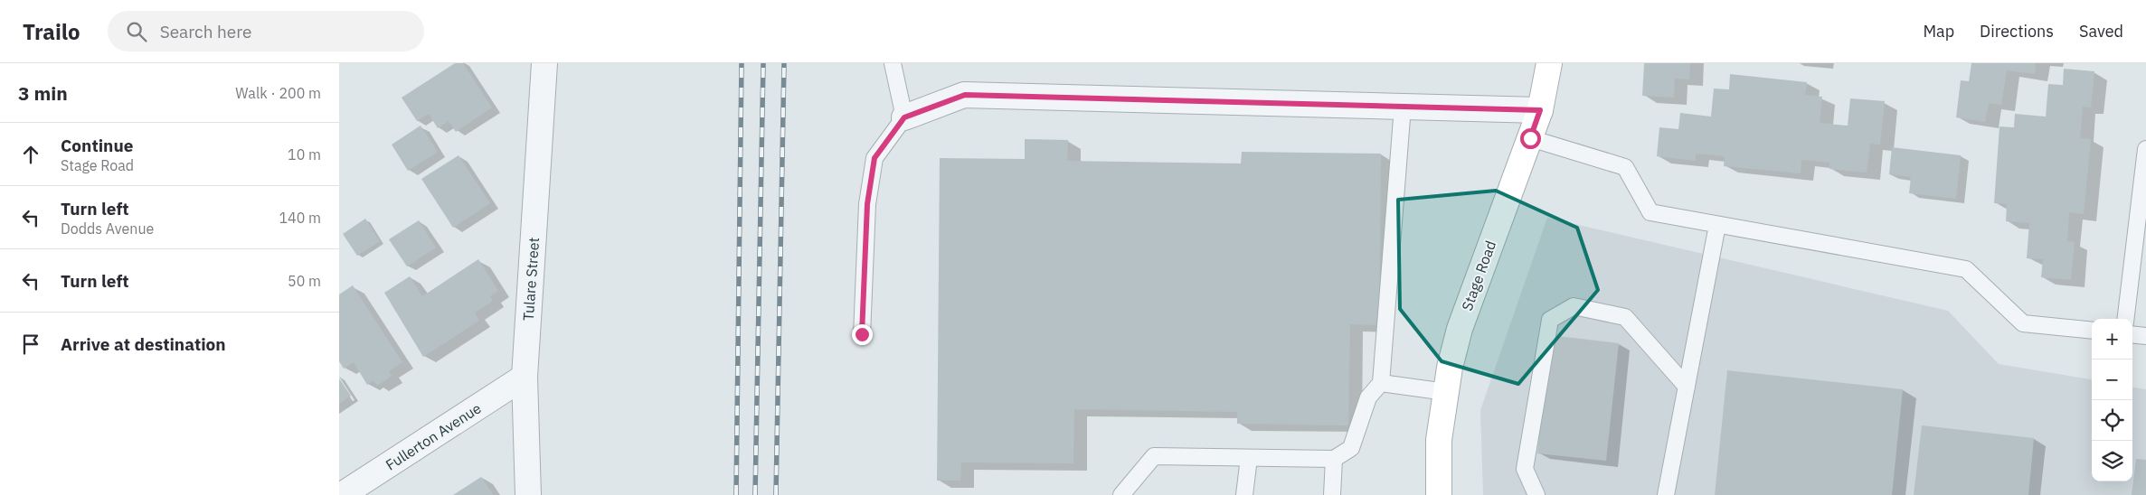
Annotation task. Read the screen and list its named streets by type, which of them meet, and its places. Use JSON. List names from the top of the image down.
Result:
{
  "streets": {
    "main road": ["Stage Road"],
    "street": ["Tulare Street", "Fullerton Avenue"]
  },
  "crossings": [
    ["Tulare Street", "Fullerton Avenue"]
  ],
  "page": {
    "header": "Trailo",
    "search": "Search here",
    "nav": ["Map", "Directions", "Saved"],
    "heading": ["3 min", "Walk · 200 m"],
    "list": [
      ["Continue", "Stage Road", "10 m"],
      ["Turn left", "Dodds Avenue", "140 m"],
      ["Turn left", "50 m"],
      "Arrive at destination"
    ],
    "map_buttons": ["+", "−"]
  }
}
